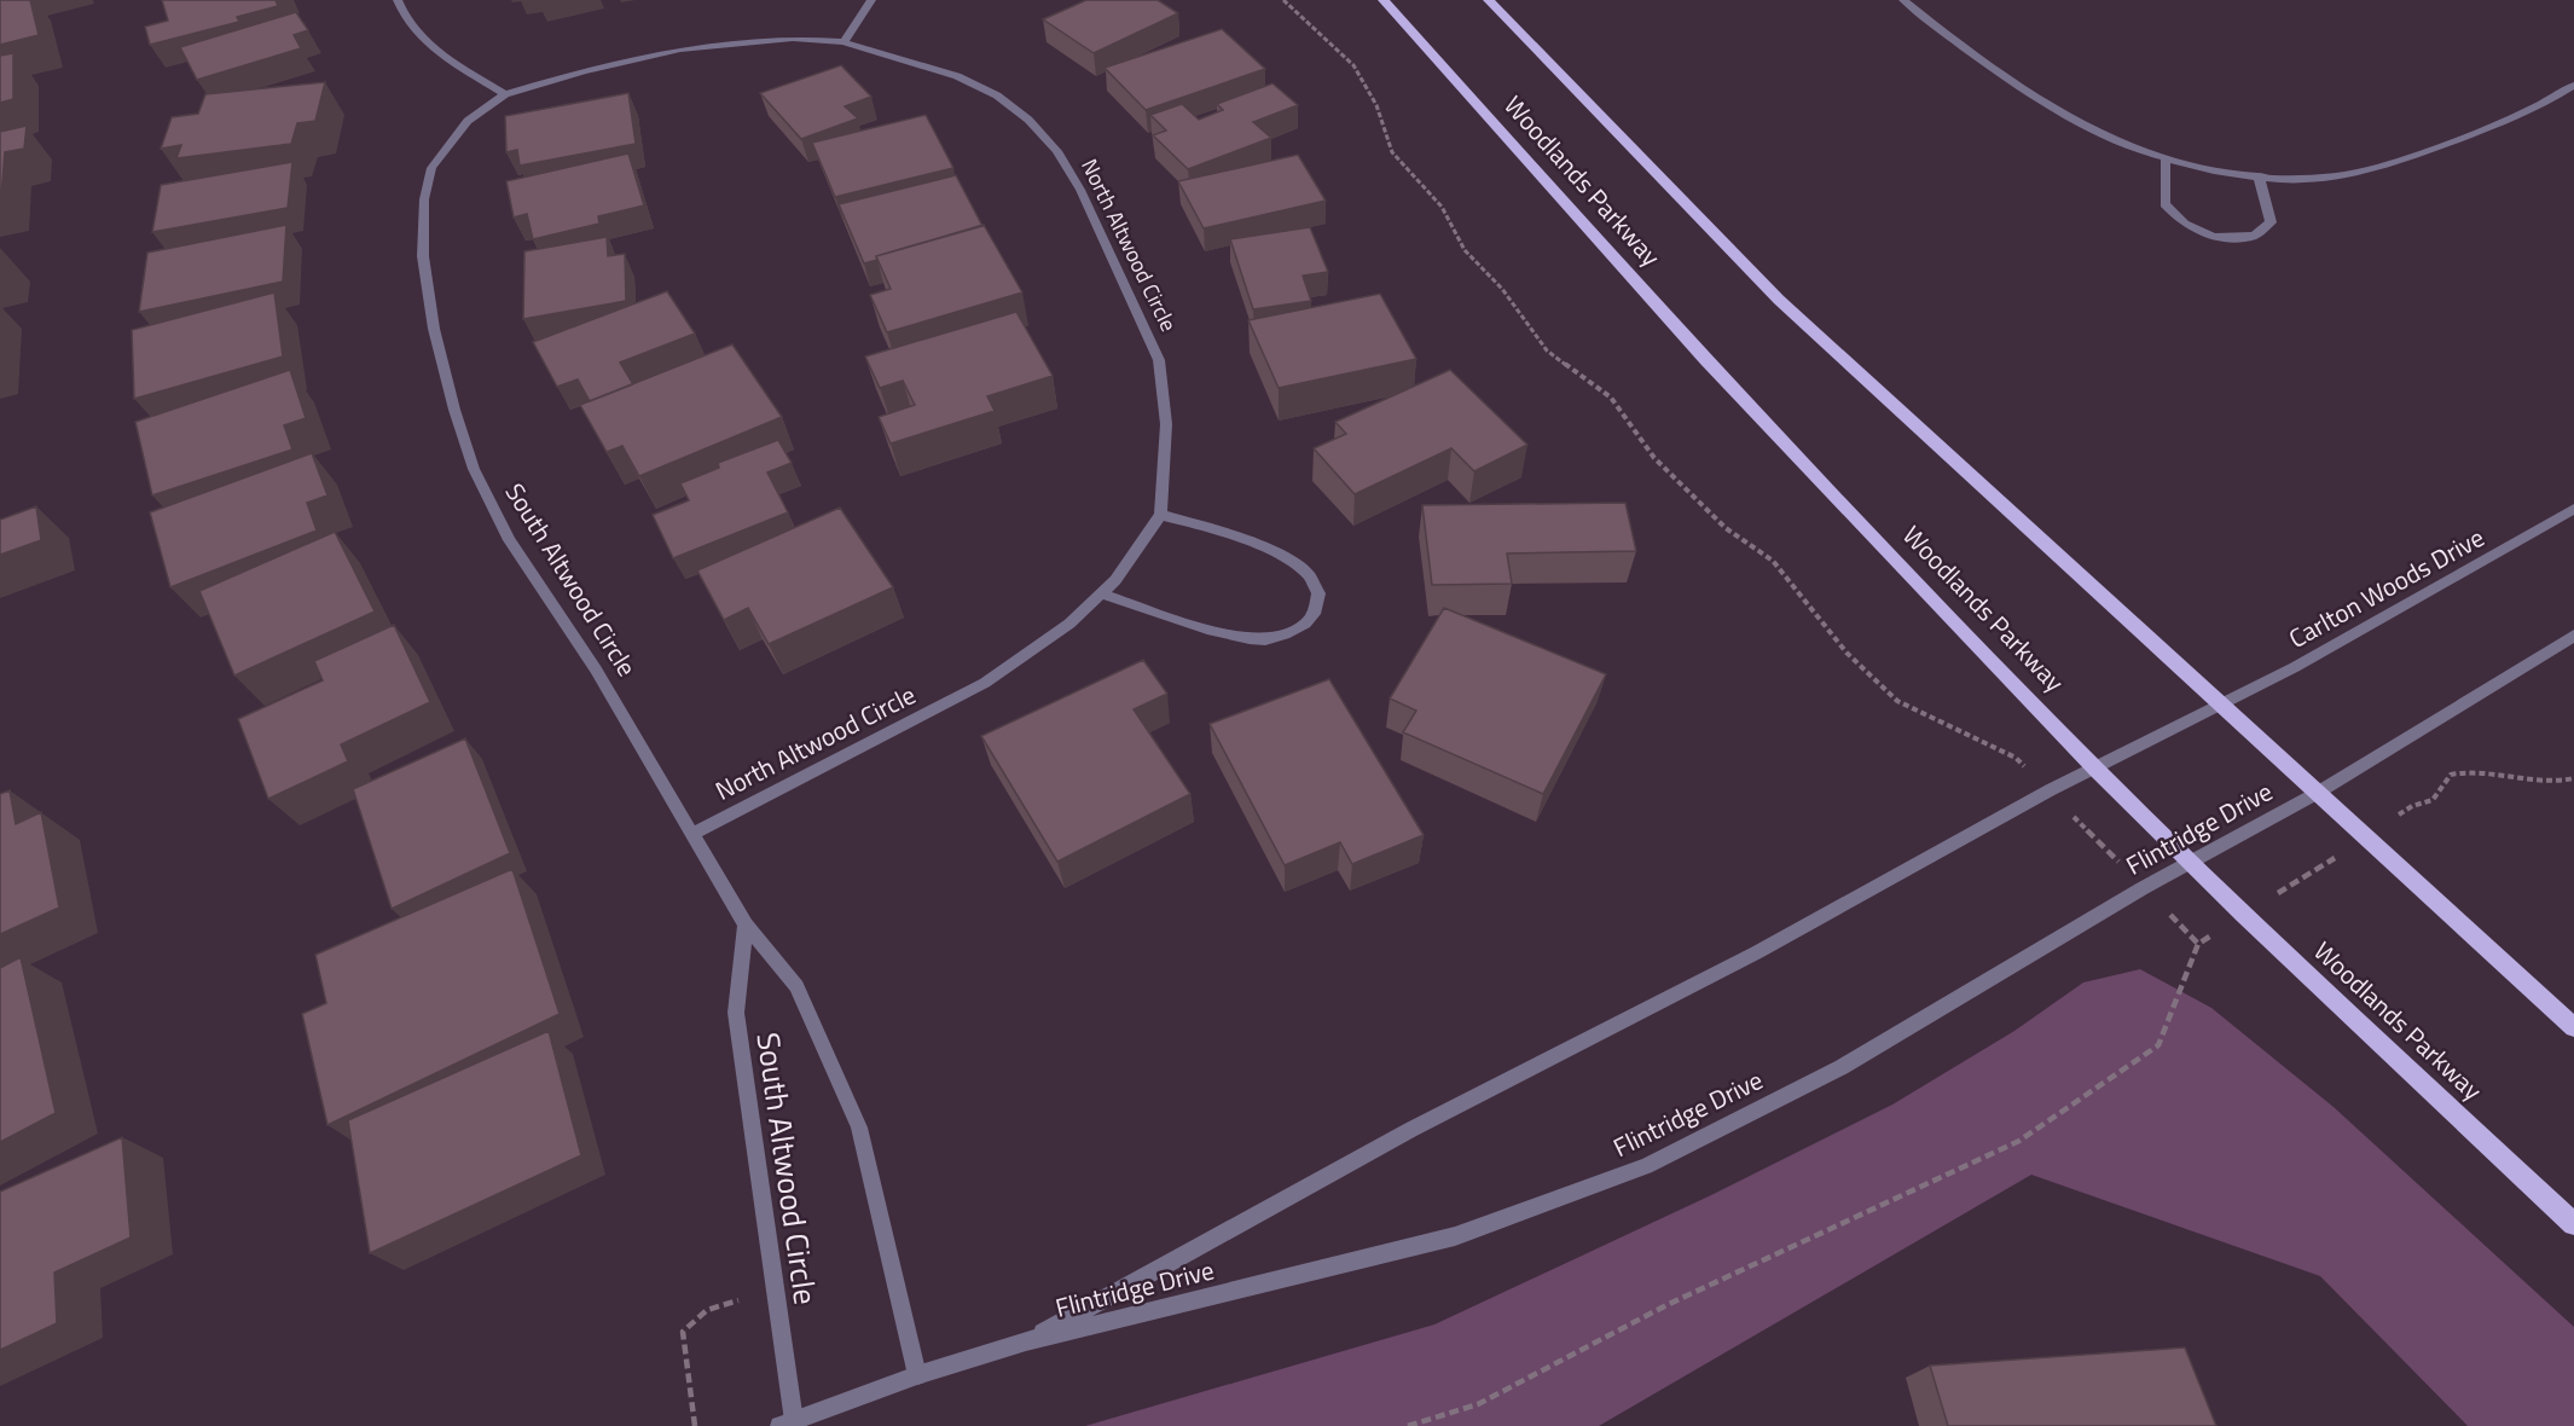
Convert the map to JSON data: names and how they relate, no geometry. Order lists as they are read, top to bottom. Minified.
{"streets":{"main road":["Woodlands Parkway"],"street":["North Altwood Circle","South Altwood Circle","Carlton Woods Drive","Flintridge Drive"]},"crossings":[["Woodlands Parkway","Flintridge Drive"],["North Altwood Circle","South Altwood Circle"],["South Altwood Circle","Flintridge Drive"],["Carlton Woods Drive","Flintridge Drive"]]}
